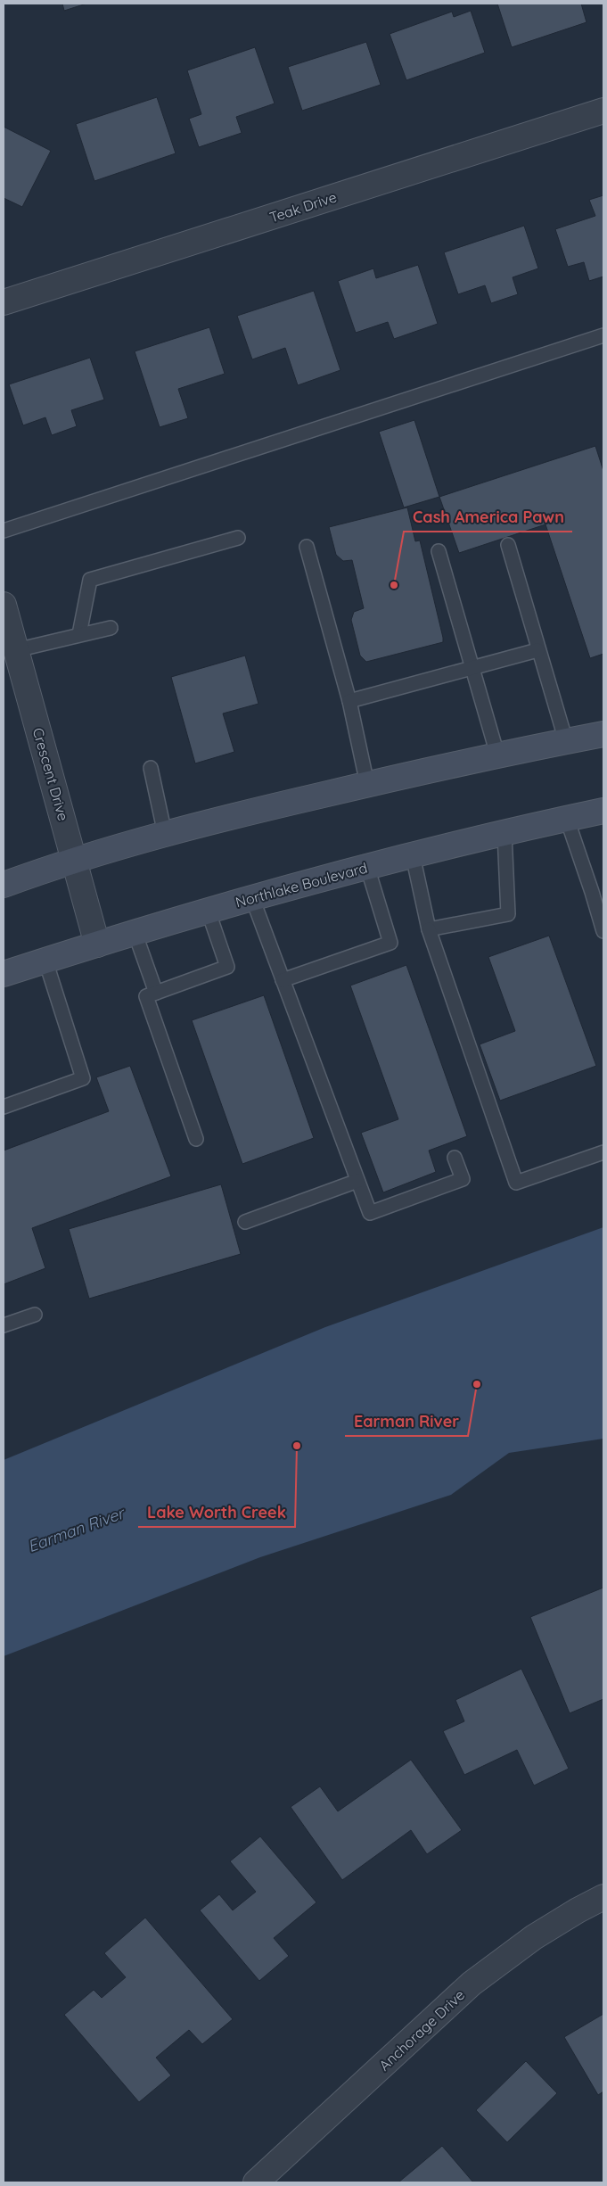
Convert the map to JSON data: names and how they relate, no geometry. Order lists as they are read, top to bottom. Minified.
{"streets":{"main road":["Northlake Boulevard"],"street":["Teak Drive","Crescent Drive","Anchorage Drive"]},"crossings":[["Crescent Drive","Northlake Boulevard"]],"water":["Earman River"],"places":["Cash America Pawn","Earman River","Lake Worth Creek"]}
